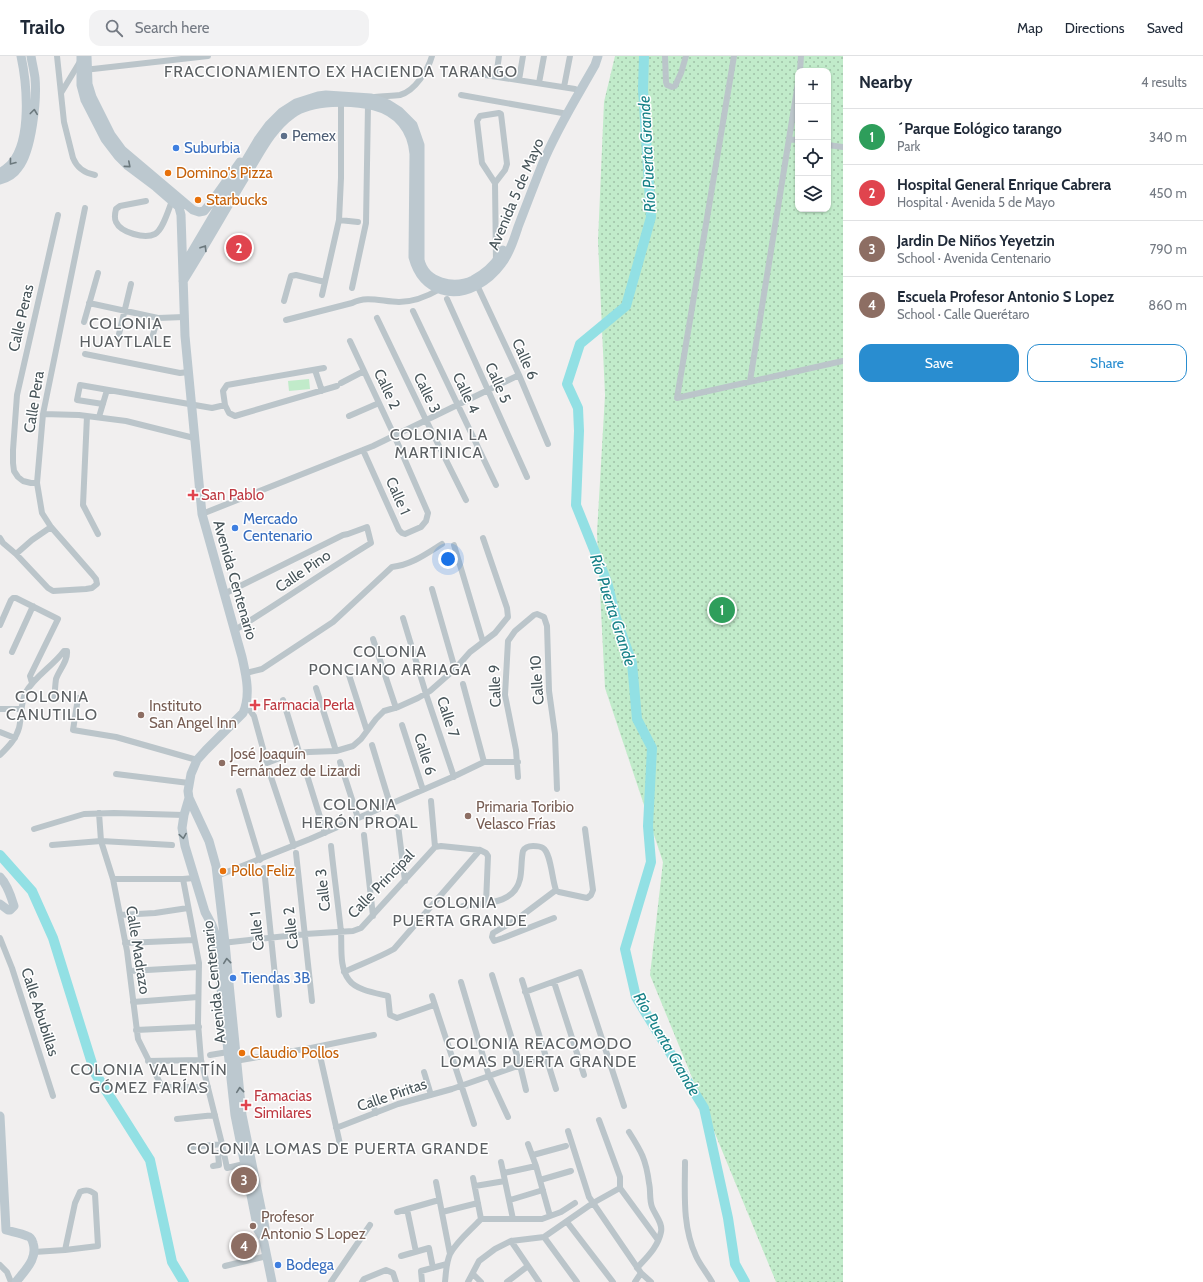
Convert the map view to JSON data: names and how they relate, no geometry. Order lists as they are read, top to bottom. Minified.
{"streets":{"main road":["Avenida 5 de Mayo","Avenida Centenario"],"street":["Calle Peras","Calle 6","Calle 5","Calle 2","Calle 3","Calle 4","Calle Pera","Calle 1","Calle Pino","Calle 10","Calle 9","Calle 7","Calle Principal","Calle Madrazo","Calle Abubillas","Calle Piritas"]},"crossings":[["Avenida 5 de Mayo","Calle 6"],["Avenida 5 de Mayo","Avenida Centenario"],["Calle Peras","Calle Pera"],["Calle 2","Calle 1"],["Calle 2","Calle Principal"],["Calle 3","Calle Principal"],["Calle 1","Calle Principal"],["Calle Pino","Avenida Centenario"],["Avenida Centenario","Calle Principal"],["Calle 10","Calle 9"]],"districts":["FRACCIONAMIENTO EX HACIENDA TARANGO","COLONIA HUAYTLALE","COLONIA LA MARTINICA","COLONIA PONCIANO ARRIAGA","COLONIA CANUTILLO","COLONIA HERÓN PROAL","COLONIA PUERTA GRANDE","COLONIA REACOMODO LOMAS PUERTA GRANDE","COLONIA VALENTÍN GÓMEZ FARÍAS","COLONIA LOMAS DE PUERTA GRANDE"],"water":["Río Puerta Grande"],"places":{"other":["Pemex","Suburbia","Domino's Pizza","Starbucks","Mercado Centenario","Instituto San Angel Inn","José Joaquín Fernández de Lizardi","Primaria Toribio Velasco Frías","Pollo Feliz","Tiendas 3B","Claudio Pollos","Profesor Antonio S Lopez","Bodega"],"health":["San Pablo","Farmacia Perla","Famacias Similares"]},"page":{"header":"Trailo","search":"Search here","nav":["Map","Directions","Saved"],"heading":["Nearby","4 results"],"map_buttons":["+","−"],"list":[{"mark":"1","name":"´Parque Eológico tarango","note":"Park","value":"340 m"},{"mark":"2","name":"Hospital General Enrique Cabrera","note":"Hospital · Avenida 5 de Mayo","value":"450 m"},{"mark":"3","name":"Jardin De Niños Yeyetzin","note":"School · Avenida Centenario","value":"790 m"},{"mark":"4","name":"Escuela Profesor Antonio S Lopez","note":"School · Calle Querétaro","value":"860 m"}],"pins":["2","1","3","4"],"buttons":["Save","Share"]}}
